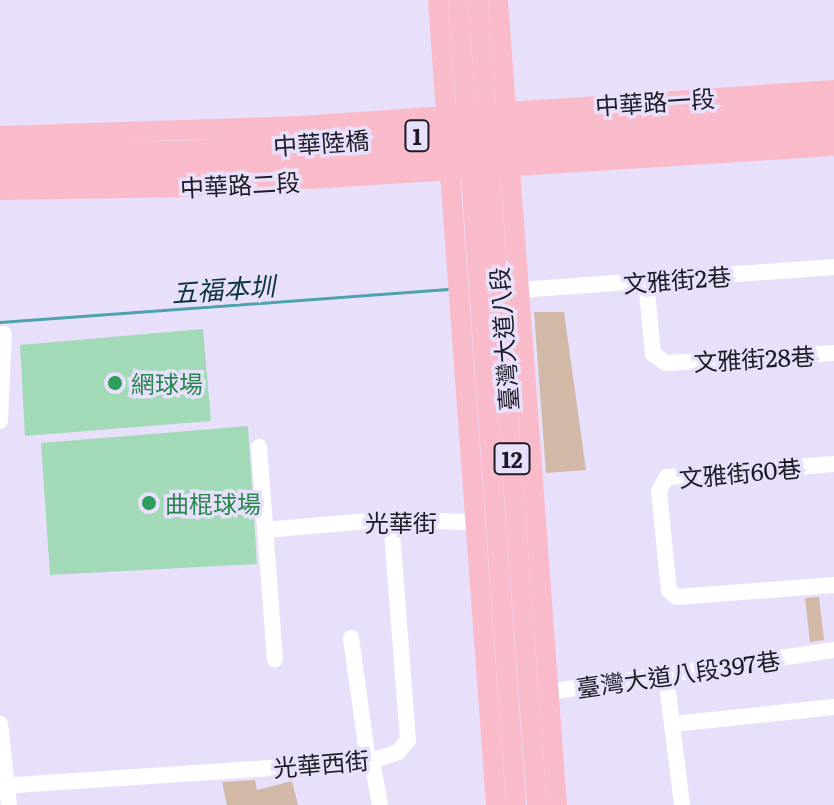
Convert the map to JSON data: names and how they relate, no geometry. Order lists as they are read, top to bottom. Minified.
{"streets":{"main road":["中華路一段","1","中華陸橋","中華路二段","臺灣大道八段","12"],"street":["文雅街2巷","文雅街28巷","文雅街60巷","光華街","臺灣大道八段397巷","光華西街"]},"crossings":[["中華路一段","1"],["中華路一段","臺灣大道八段"],["1","中華路二段"],["1","臺灣大道八段"],["中華路二段","臺灣大道八段"],["文雅街2巷","臺灣大道八段"],["文雅街2巷","文雅街28巷"],["臺灣大道八段","光華街"],["臺灣大道八段","臺灣大道八段397巷"],["光華街","光華西街"]],"water":["五福本圳"],"places":["網球場","曲棍球場"]}
